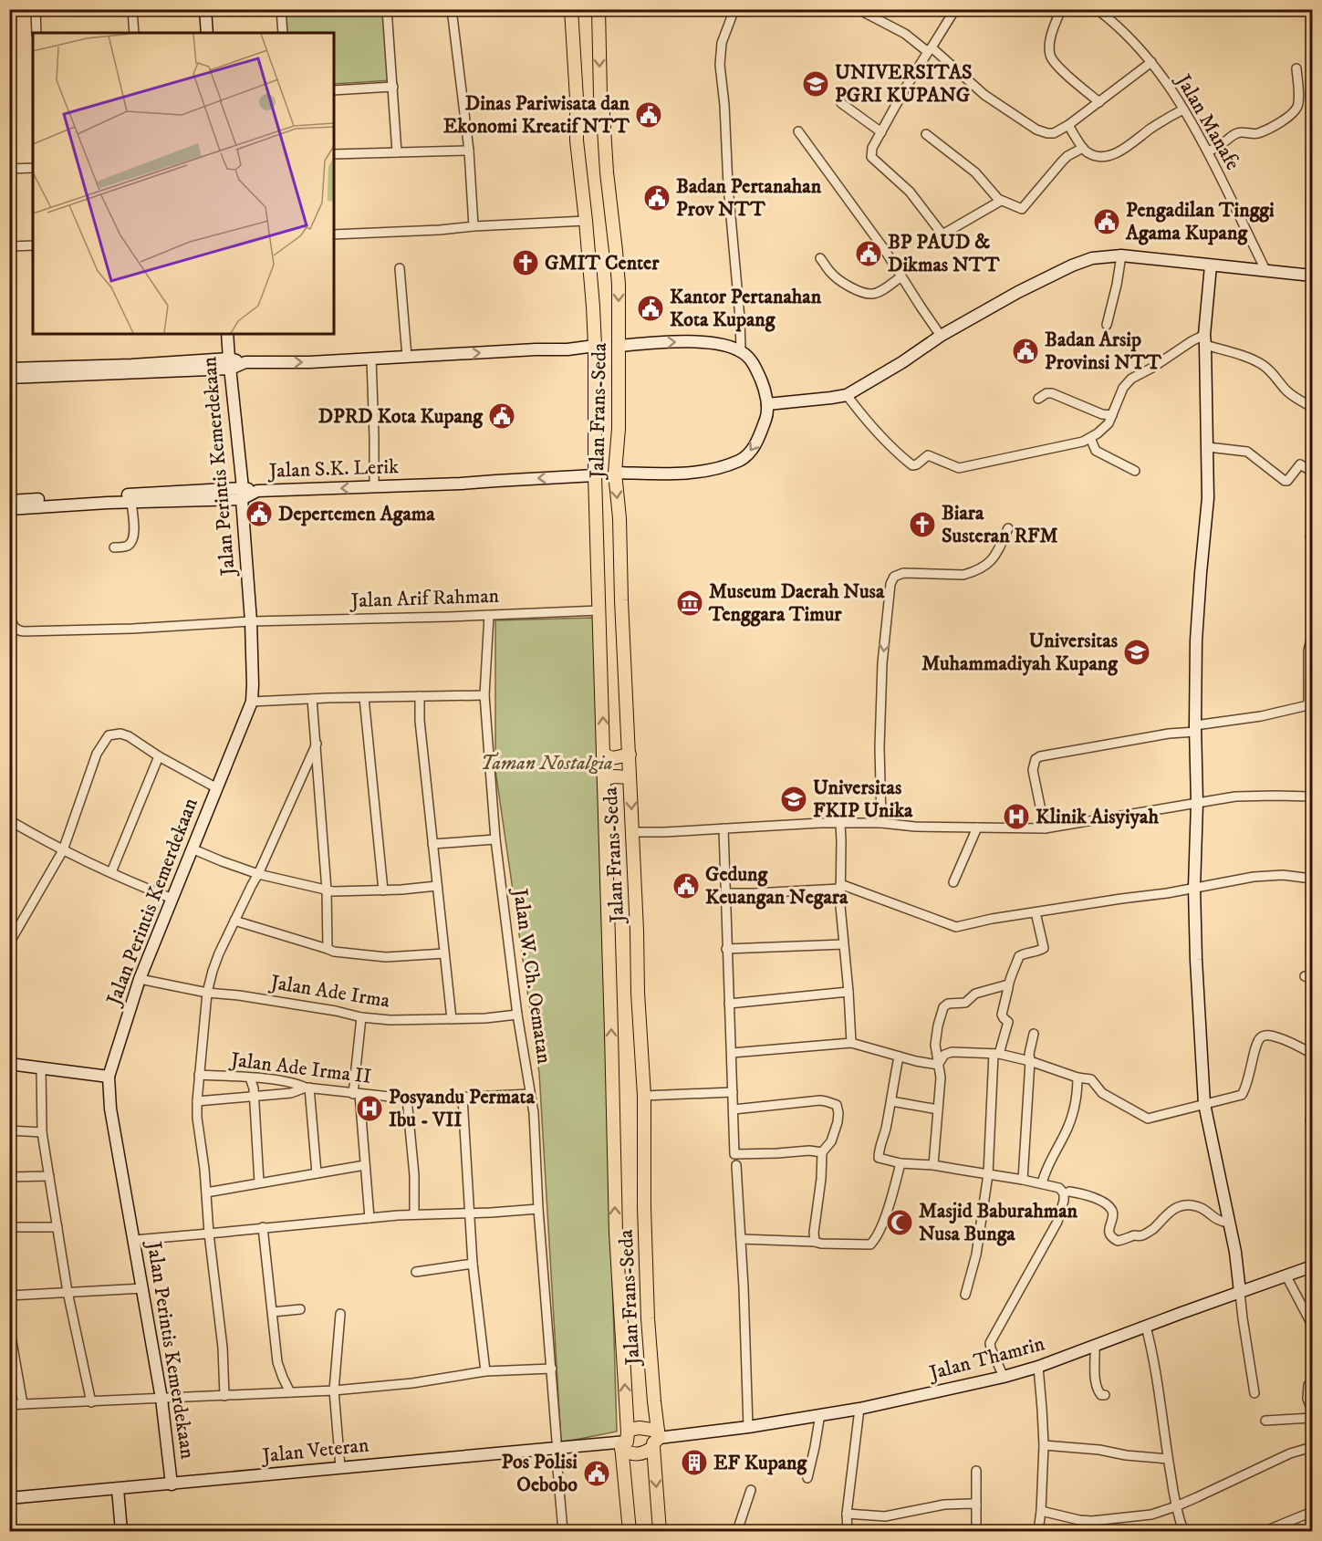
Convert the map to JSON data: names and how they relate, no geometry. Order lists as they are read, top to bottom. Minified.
{"streets":{"main road":["Jalan Frans-Seda","Jalan Perintis Kemerdekaan","Jalan S.K. Lerik","Jalan Thamrin","Jalan Veteran"],"street":["Jalan Manafe","Jalan Arif Rahman","Jalan W. Ch. Oematan","Jalan Ade Irma","Jalan Ade Irma II"]},"crossings":[["Jalan Frans-Seda","Jalan S.K. Lerik"],["Jalan Frans-Seda","Jalan Arif Rahman"],["Jalan Frans-Seda","Jalan Thamrin"],["Jalan Frans-Seda","Jalan Veteran"],["Jalan Perintis Kemerdekaan","Jalan S.K. Lerik"],["Jalan Perintis Kemerdekaan","Jalan Arif Rahman"],["Jalan Perintis Kemerdekaan","Jalan Ade Irma"],["Jalan Perintis Kemerdekaan","Jalan Veteran"],["Jalan Arif Rahman","Jalan W. Ch. Oematan"],["Jalan W. Ch. Oematan","Jalan Ade Irma"],["Jalan W. Ch. Oematan","Jalan Ade Irma II"],["Jalan W. Ch. Oematan","Jalan Veteran"]],"one_way":["Jalan S.K. Lerik"],"parks":["Taman Nostalgia"],"places":{"school or university":["UNIVERSITAS PGRI KUPANG","Universitas Muhammadiyah Kupang","Universitas FKIP Unika"],"public building":["Dinas Pariwisata dan Ekonomi Kreatif NTT","Badan Pertanahan Prov NTT","Pengadilan Tinggi Agama Kupang","BP PAUD & Dikmas NTT","Kantor Pertanahan Kota Kupang","Badan Arsip Provinsi NTT","DPRD Kota Kupang","Depertemen Agama","Gedung Keuangan Negara","Pos Polisi Oebobo"],"church":["GMIT Center","Biara Susteran RFM"],"museum":["Museum Daerah Nusa Tenggara Timur"],"hospital":["Klinik Aisyiyah","Posyandu Permata Ibu - VII"],"mosque":["Masjid Baburahman Nusa Bunga"],"building":["EF Kupang"]}}
